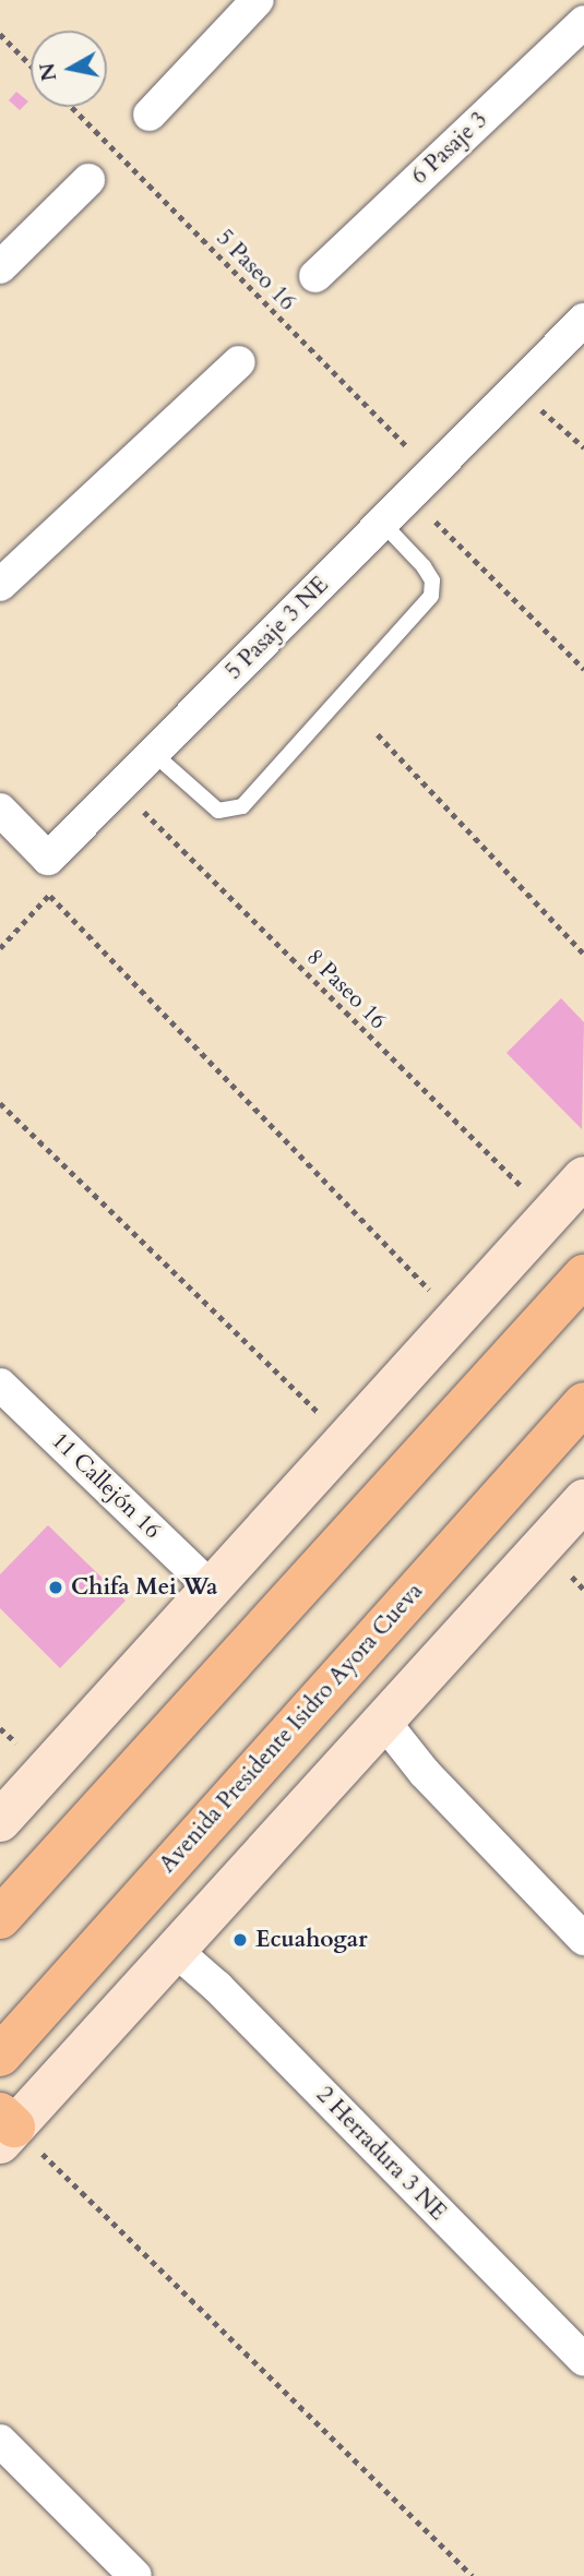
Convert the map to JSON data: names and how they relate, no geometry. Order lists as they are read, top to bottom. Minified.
{"streets":{"main road":["Avenida Presidente Isidro Ayora Cueva"],"street":["6 Pasaje 3","5 Pasaje 3 NE","11 Callejón 16","2 Herradura 3 NE"],"path":["5 Paseo 16","8 Paseo 16"]},"crossings":[["5 Paseo 16","5 Pasaje 3 NE"],["5 Pasaje 3 NE","8 Paseo 16"]],"places":["Chifa Mei Wa","Ecuahogar"],"north":"left"}
